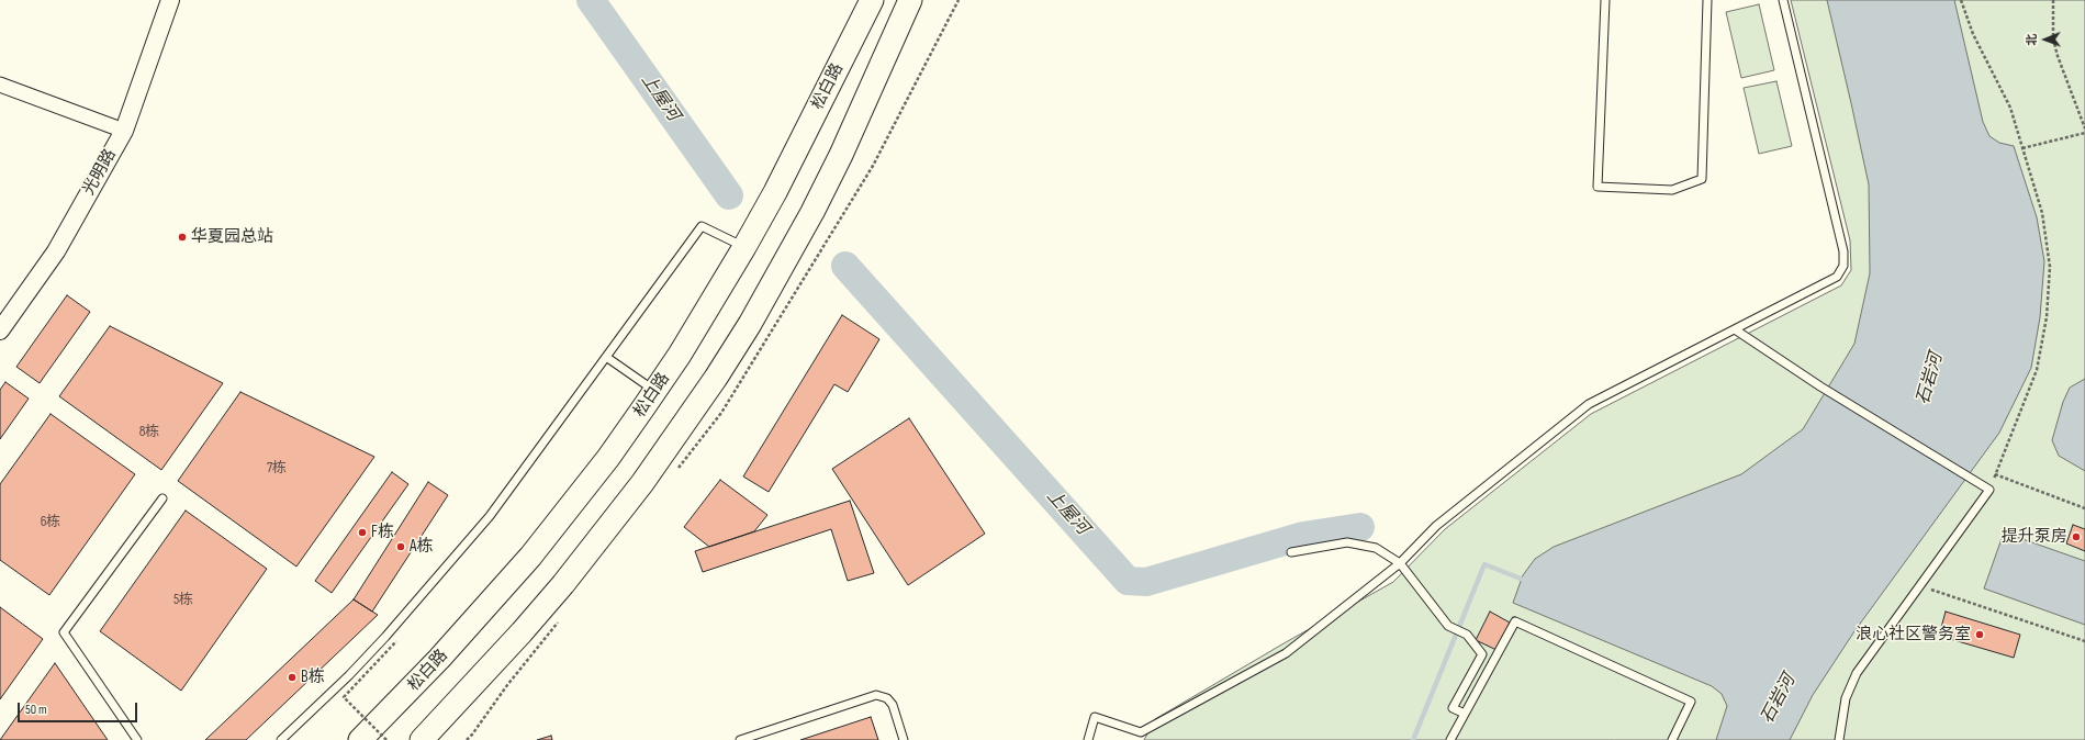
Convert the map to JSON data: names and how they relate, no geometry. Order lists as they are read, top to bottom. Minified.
{"streets":{"main road":["松白路"],"street":["光明路"]},"water":["上屋河","石岩河"],"places":["华夏园总站","F栋","提升泵房","A栋","浪心社区警务室","B栋"],"house_numbers":["8栋","7栋","6栋","5栋"],"scale_bar":"50 m","north":"left"}
